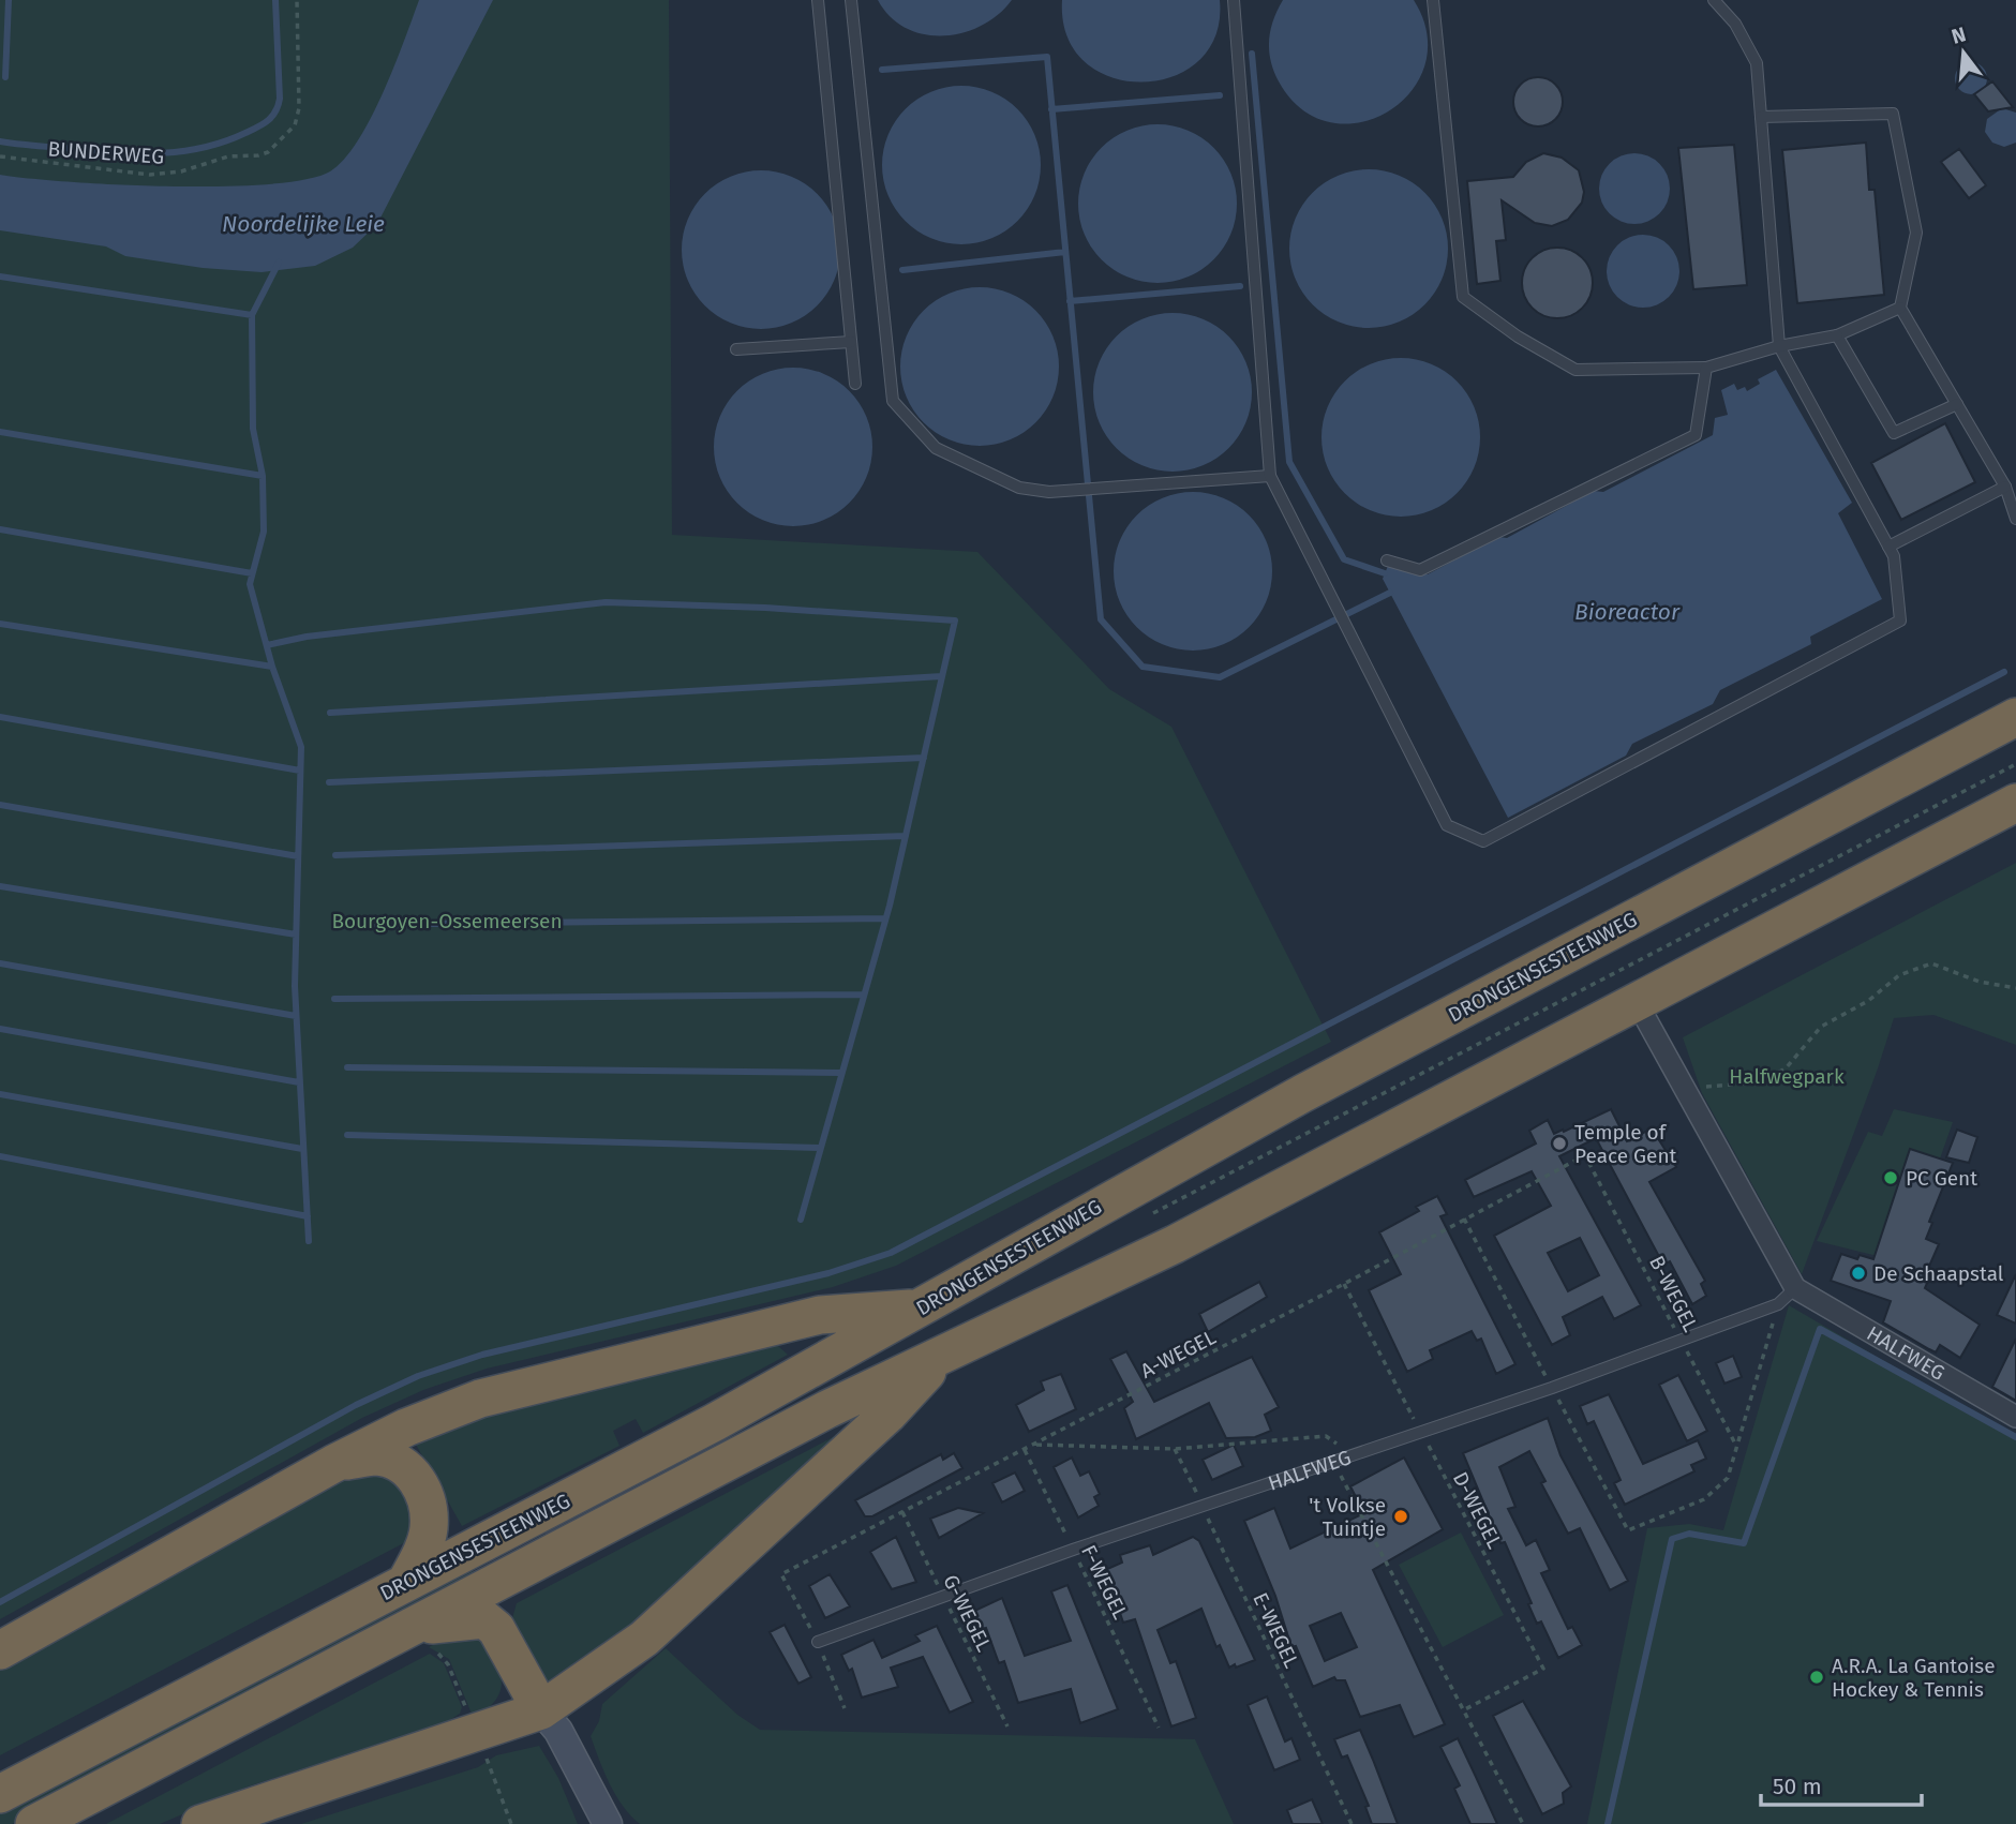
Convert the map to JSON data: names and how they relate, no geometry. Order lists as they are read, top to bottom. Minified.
{"streets":{"highway":["DRONGENSESTEENWEG"],"street":["HALFWEG"],"path":["BUNDERWEG","B-WEGEL","A-WEGEL","D-WEGEL","F-WEGEL","G-WEGEL","E-WEGEL"]},"crossings":[["B-WEGEL","HALFWEG"],["B-WEGEL","A-WEGEL"],["HALFWEG","D-WEGEL"],["HALFWEG","F-WEGEL"],["HALFWEG","G-WEGEL"],["HALFWEG","E-WEGEL"],["A-WEGEL","D-WEGEL"],["A-WEGEL","F-WEGEL"],["A-WEGEL","G-WEGEL"]],"water":["Noordelijke Leie","Bioreactor"],"parks":["Bourgoyen-Ossemeersen","Halfwegpark"],"places":["Temple of Peace Gent","PC Gent","De Schaapstal","'t Volkse Tuintje","A.R.A. La Gantoise Hockey & Tennis"],"scale_bar":"50 m","north":"top"}
